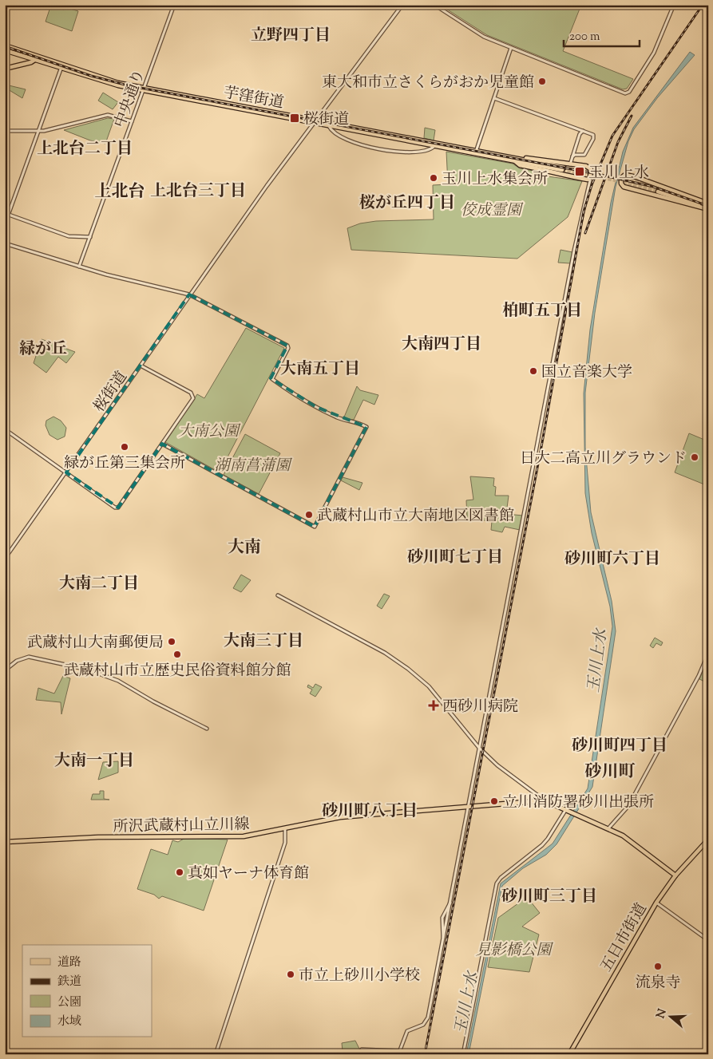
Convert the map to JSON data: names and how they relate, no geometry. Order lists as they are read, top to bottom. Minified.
{"streets":{"main road":["芋窪街道","所沢武蔵村山立川線","五日市街道"],"street":["中央通り","桜街道"]},"crossings":[["芋窪街道","中央通り"],["芋窪街道","桜街道"]],"districts":["立野四丁目","上北台二丁目","上北台三丁目","上北台","桜が丘四丁目","柏町五丁目","大南四丁目","緑が丘","大南五丁目","大南","砂川町七丁目","砂川町六丁目","大南二丁目","大南三丁目","砂川町四丁目","大南一丁目","砂川町","砂川町八丁目","砂川町三丁目"],"water":["玉川上水"],"parks":["佼成霊園","大南公園","湖南菖蒲園","見影橋公園"],"places":{"other":["東大和市立さくらがおか児童館","玉川上水集会所","国立音楽大学","緑が丘第三集会所","日大二高立川グラウンド","武蔵村山市立大南地区図書館","武蔵村山大南郵便局","武蔵村山市立歴史民俗資料館分館","立川消防署砂川出張所","真如ヤーナ体育館","流泉寺","市立上砂川小学校"],"transit":["桜街道","玉川上水"],"health":["西砂川病院"]},"legend":["道路","鉄道","公園","水域"],"scale_bar":"200 m","north":"left"}
